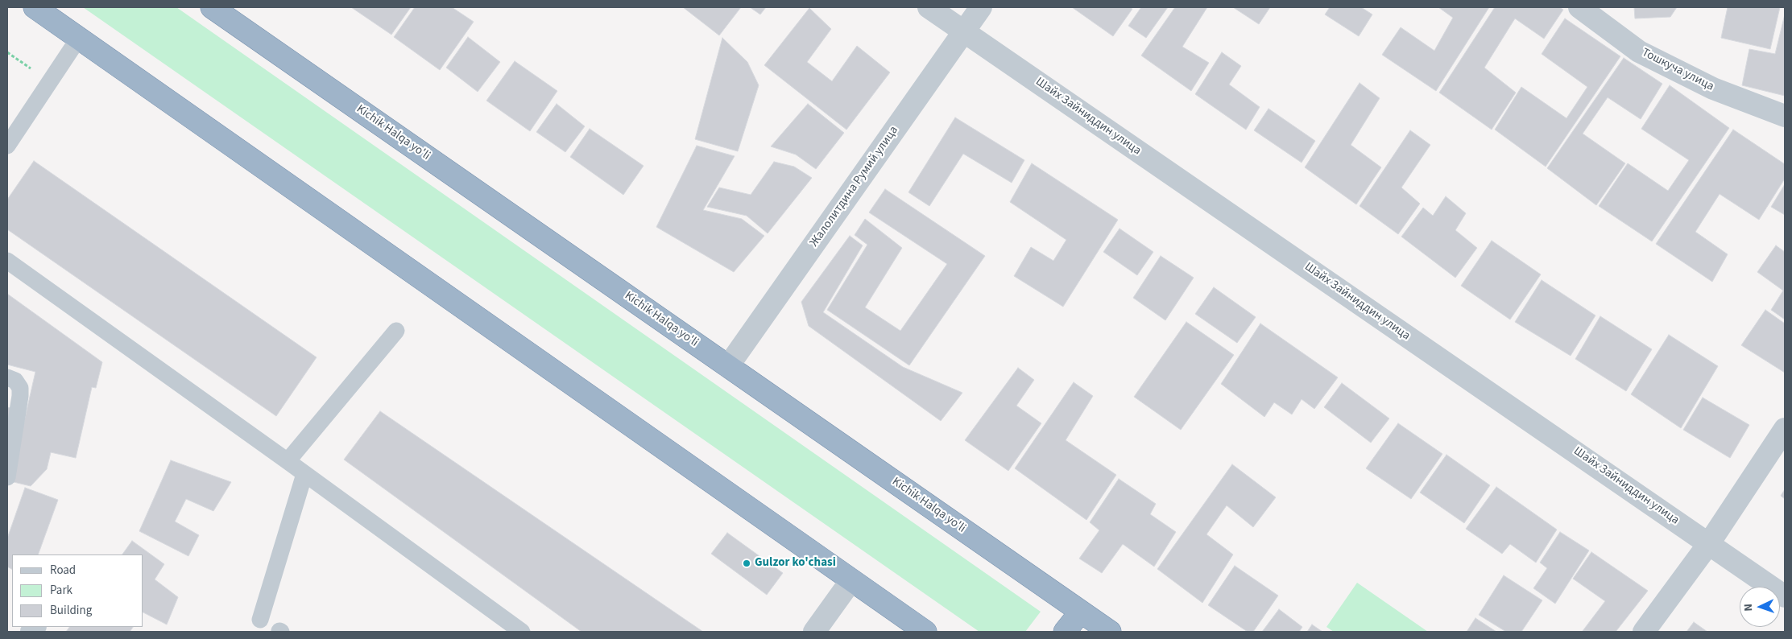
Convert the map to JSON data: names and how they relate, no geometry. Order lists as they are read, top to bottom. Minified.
{"streets":{"highway":["Kichik Halqa yo'li"],"street":["Тошкуча улица","Шайх Зайниддин улица","Жалолитдина Румий улица"]},"crossings":[["Шайх Зайниддин улица","Жалолитдина Румий улица"],["Kichik Halqa yo'li","Жалолитдина Румий улица"]],"places":["Gulzor ko'chasi"],"legend":["Road","Park","Building"],"north":"left"}
